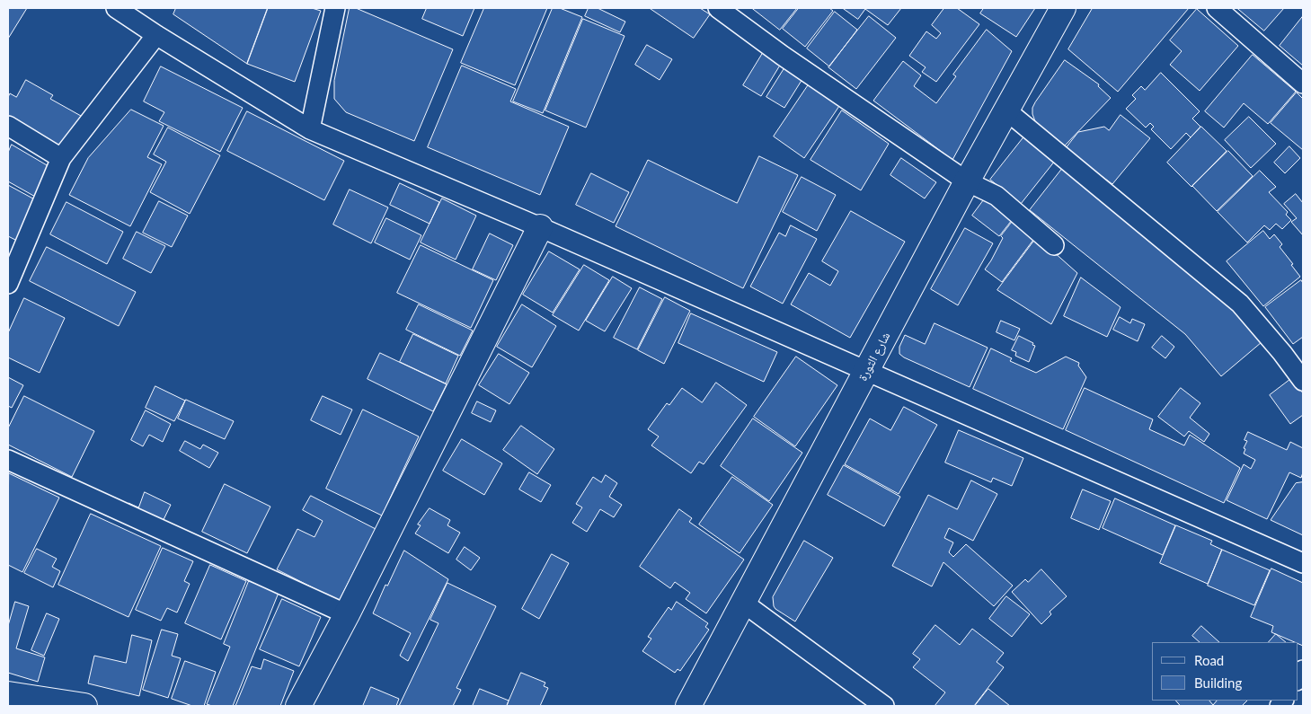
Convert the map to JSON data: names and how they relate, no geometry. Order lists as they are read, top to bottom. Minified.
{"streets":{"main road":["شارع الثورة"]},"legend":["Road","Building"]}
